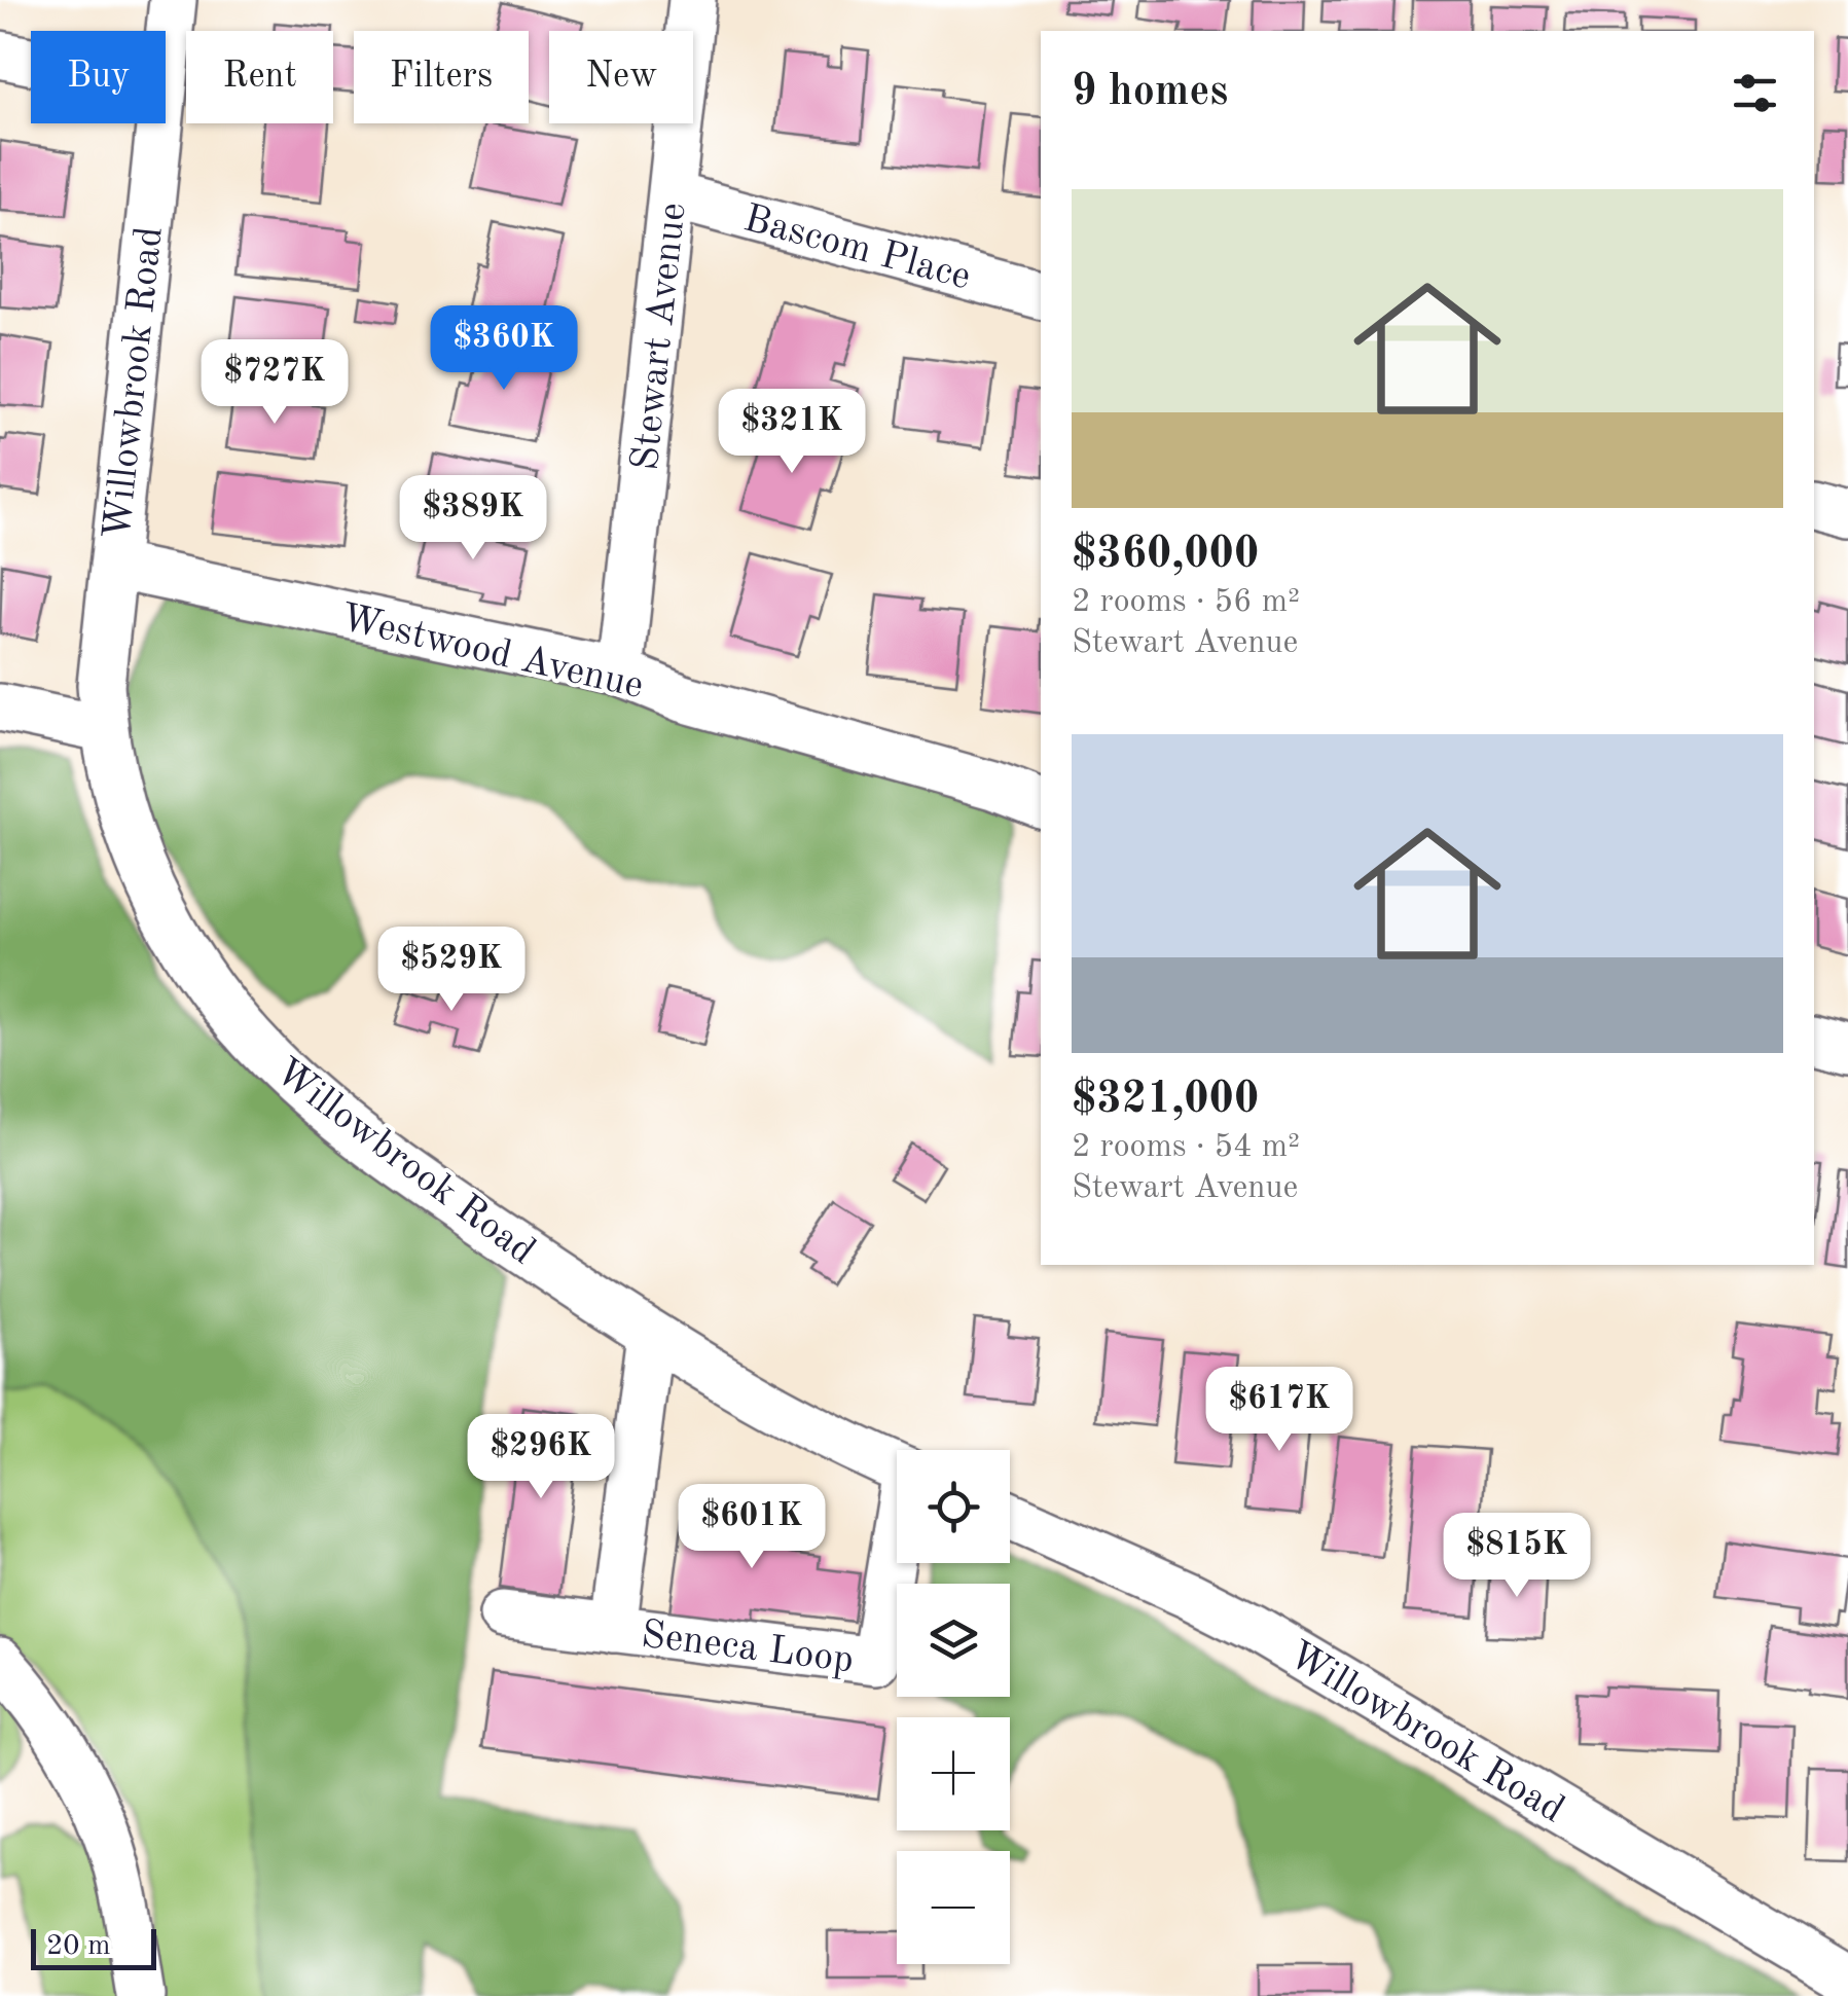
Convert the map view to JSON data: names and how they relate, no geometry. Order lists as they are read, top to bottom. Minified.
{"streets":{"street":["Bascom Place","Stewart Avenue","Willowbrook Road","Westwood Avenue","Seneca Loop"]},"crossings":[["Bascom Place","Stewart Avenue"],["Stewart Avenue","Westwood Avenue"],["Willowbrook Road","Westwood Avenue"],["Willowbrook Road","Seneca Loop"]],"scale_bar":"20 m","page":{"chip":["Buy","Rent","Filters","New"],"heading":"9 homes","list":[{"name":"$360,000","note":"2 rooms · 56 m² · Stewart Avenue"},{"name":"$321,000","note":"2 rooms · 54 m² · Stewart Avenue"}],"price":["$360K","$727K","$321K","$389K","$529K","$617K","$296K","$601K","$815K"],"map_buttons":["+","−"],"scale":"20 m"}}
